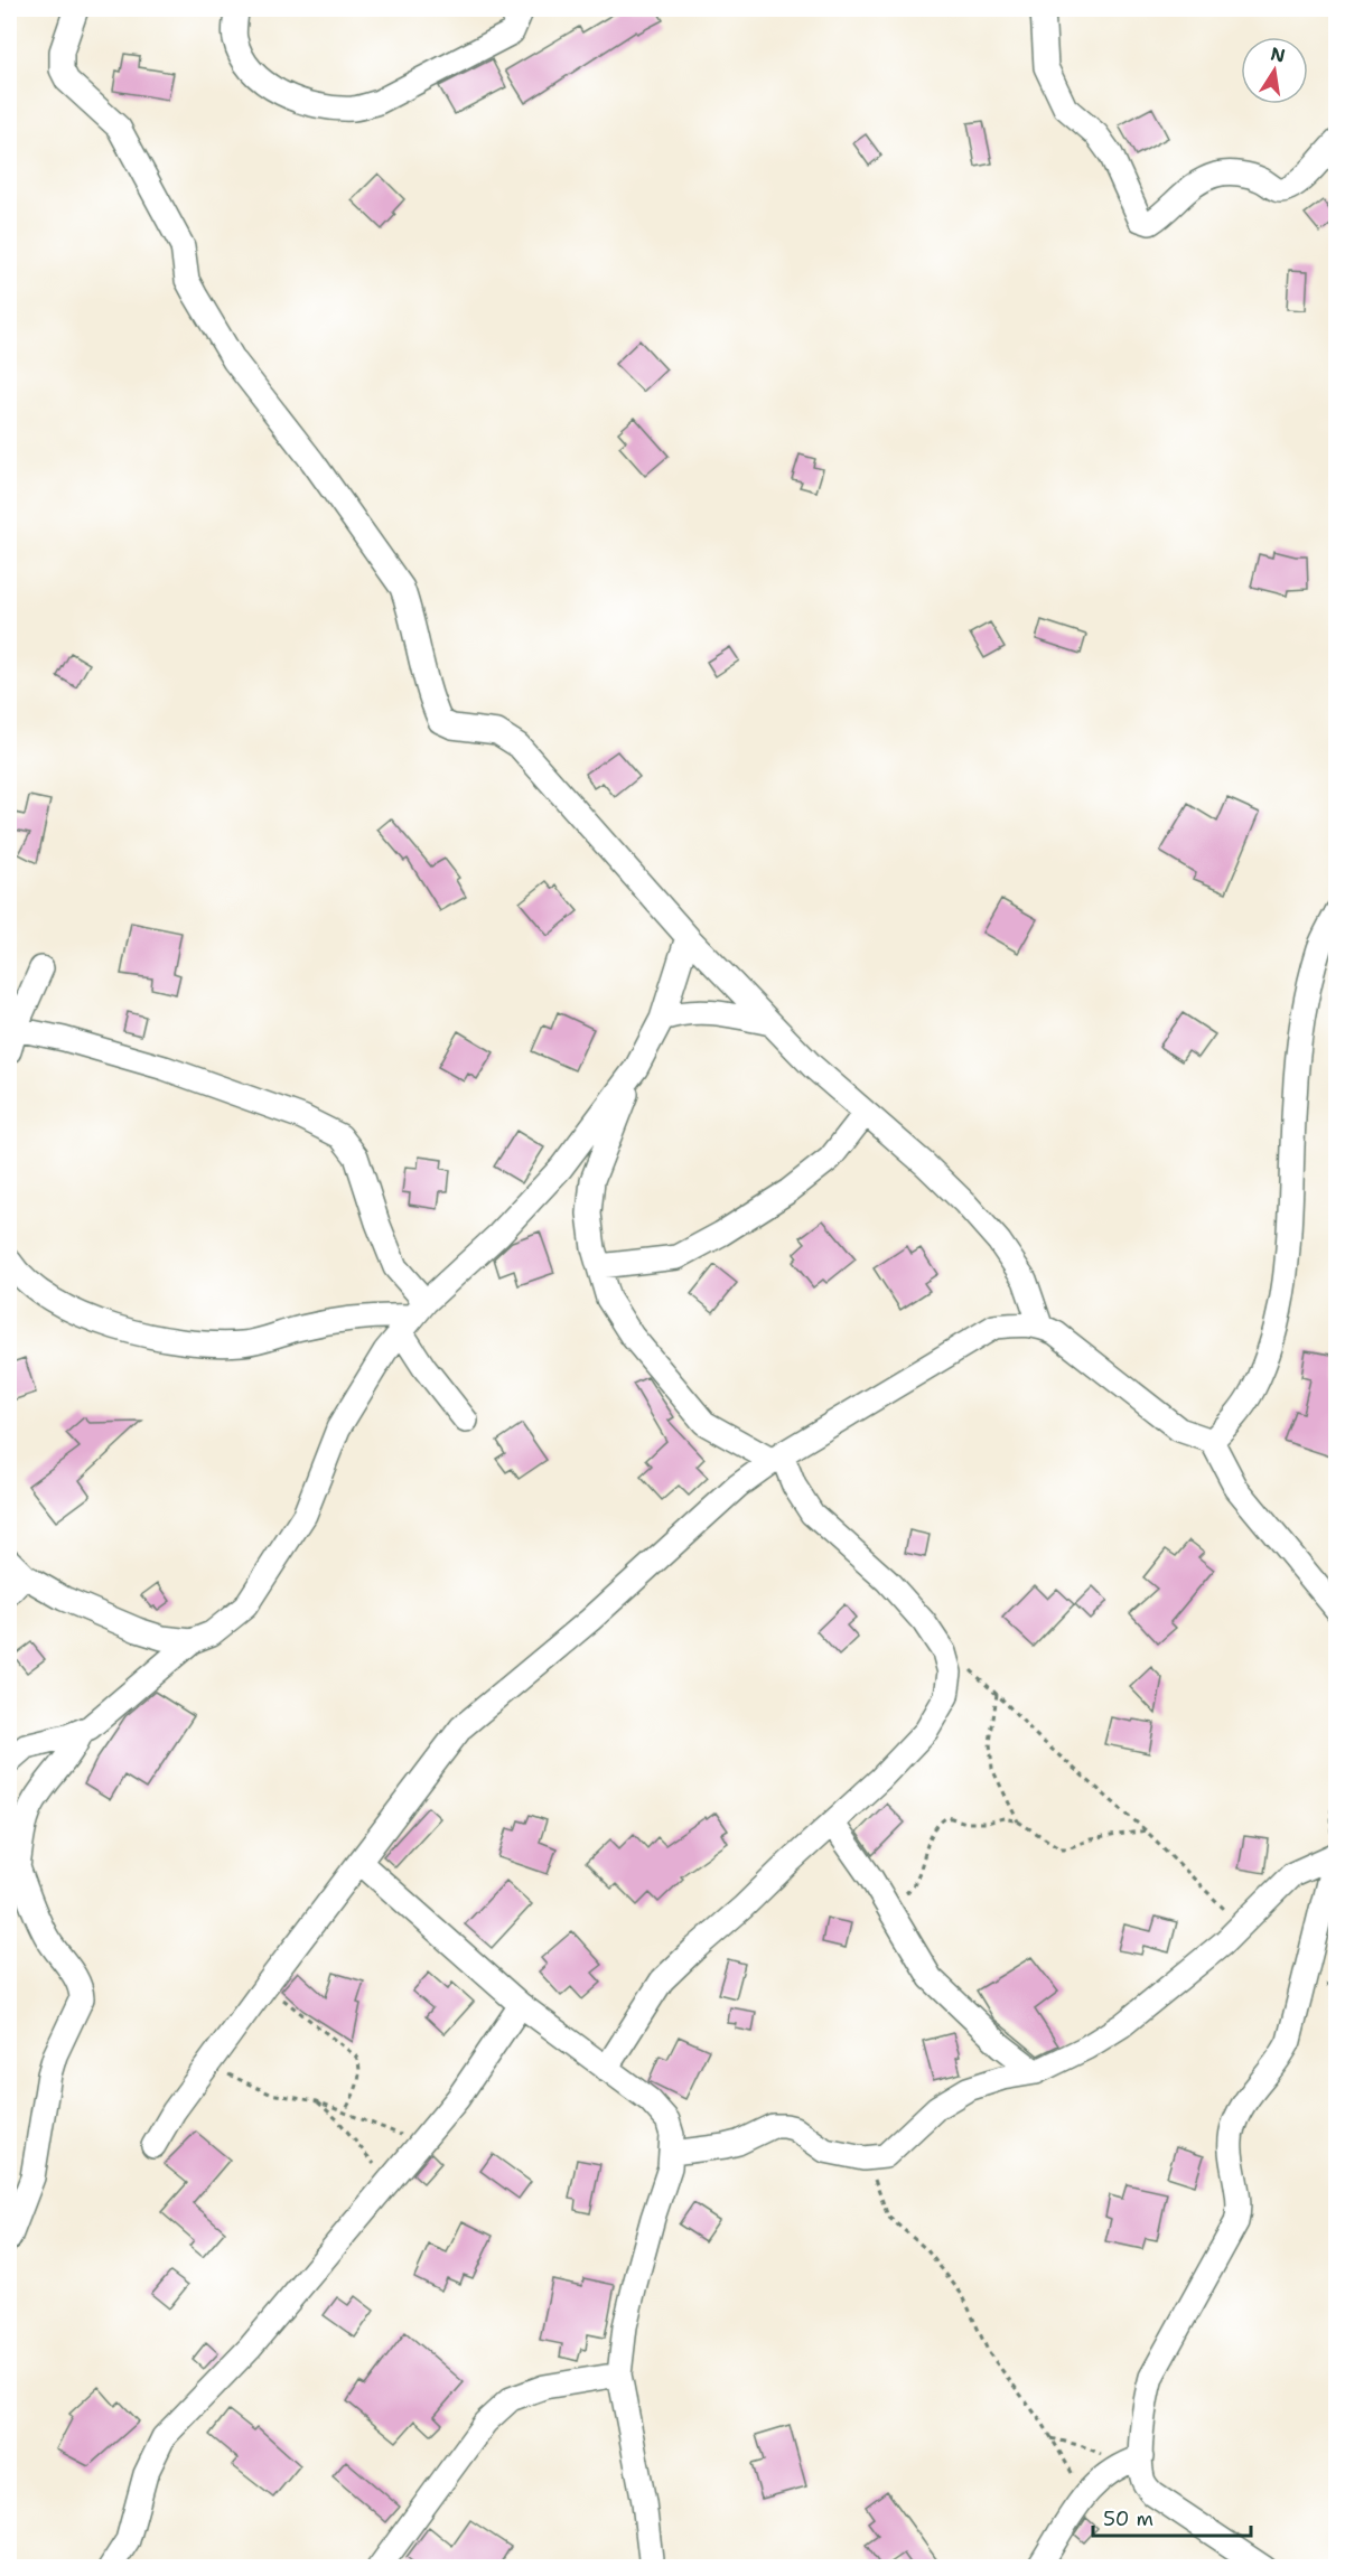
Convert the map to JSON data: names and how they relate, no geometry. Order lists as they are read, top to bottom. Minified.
{"scale_bar":"50 m","north":"top"}
